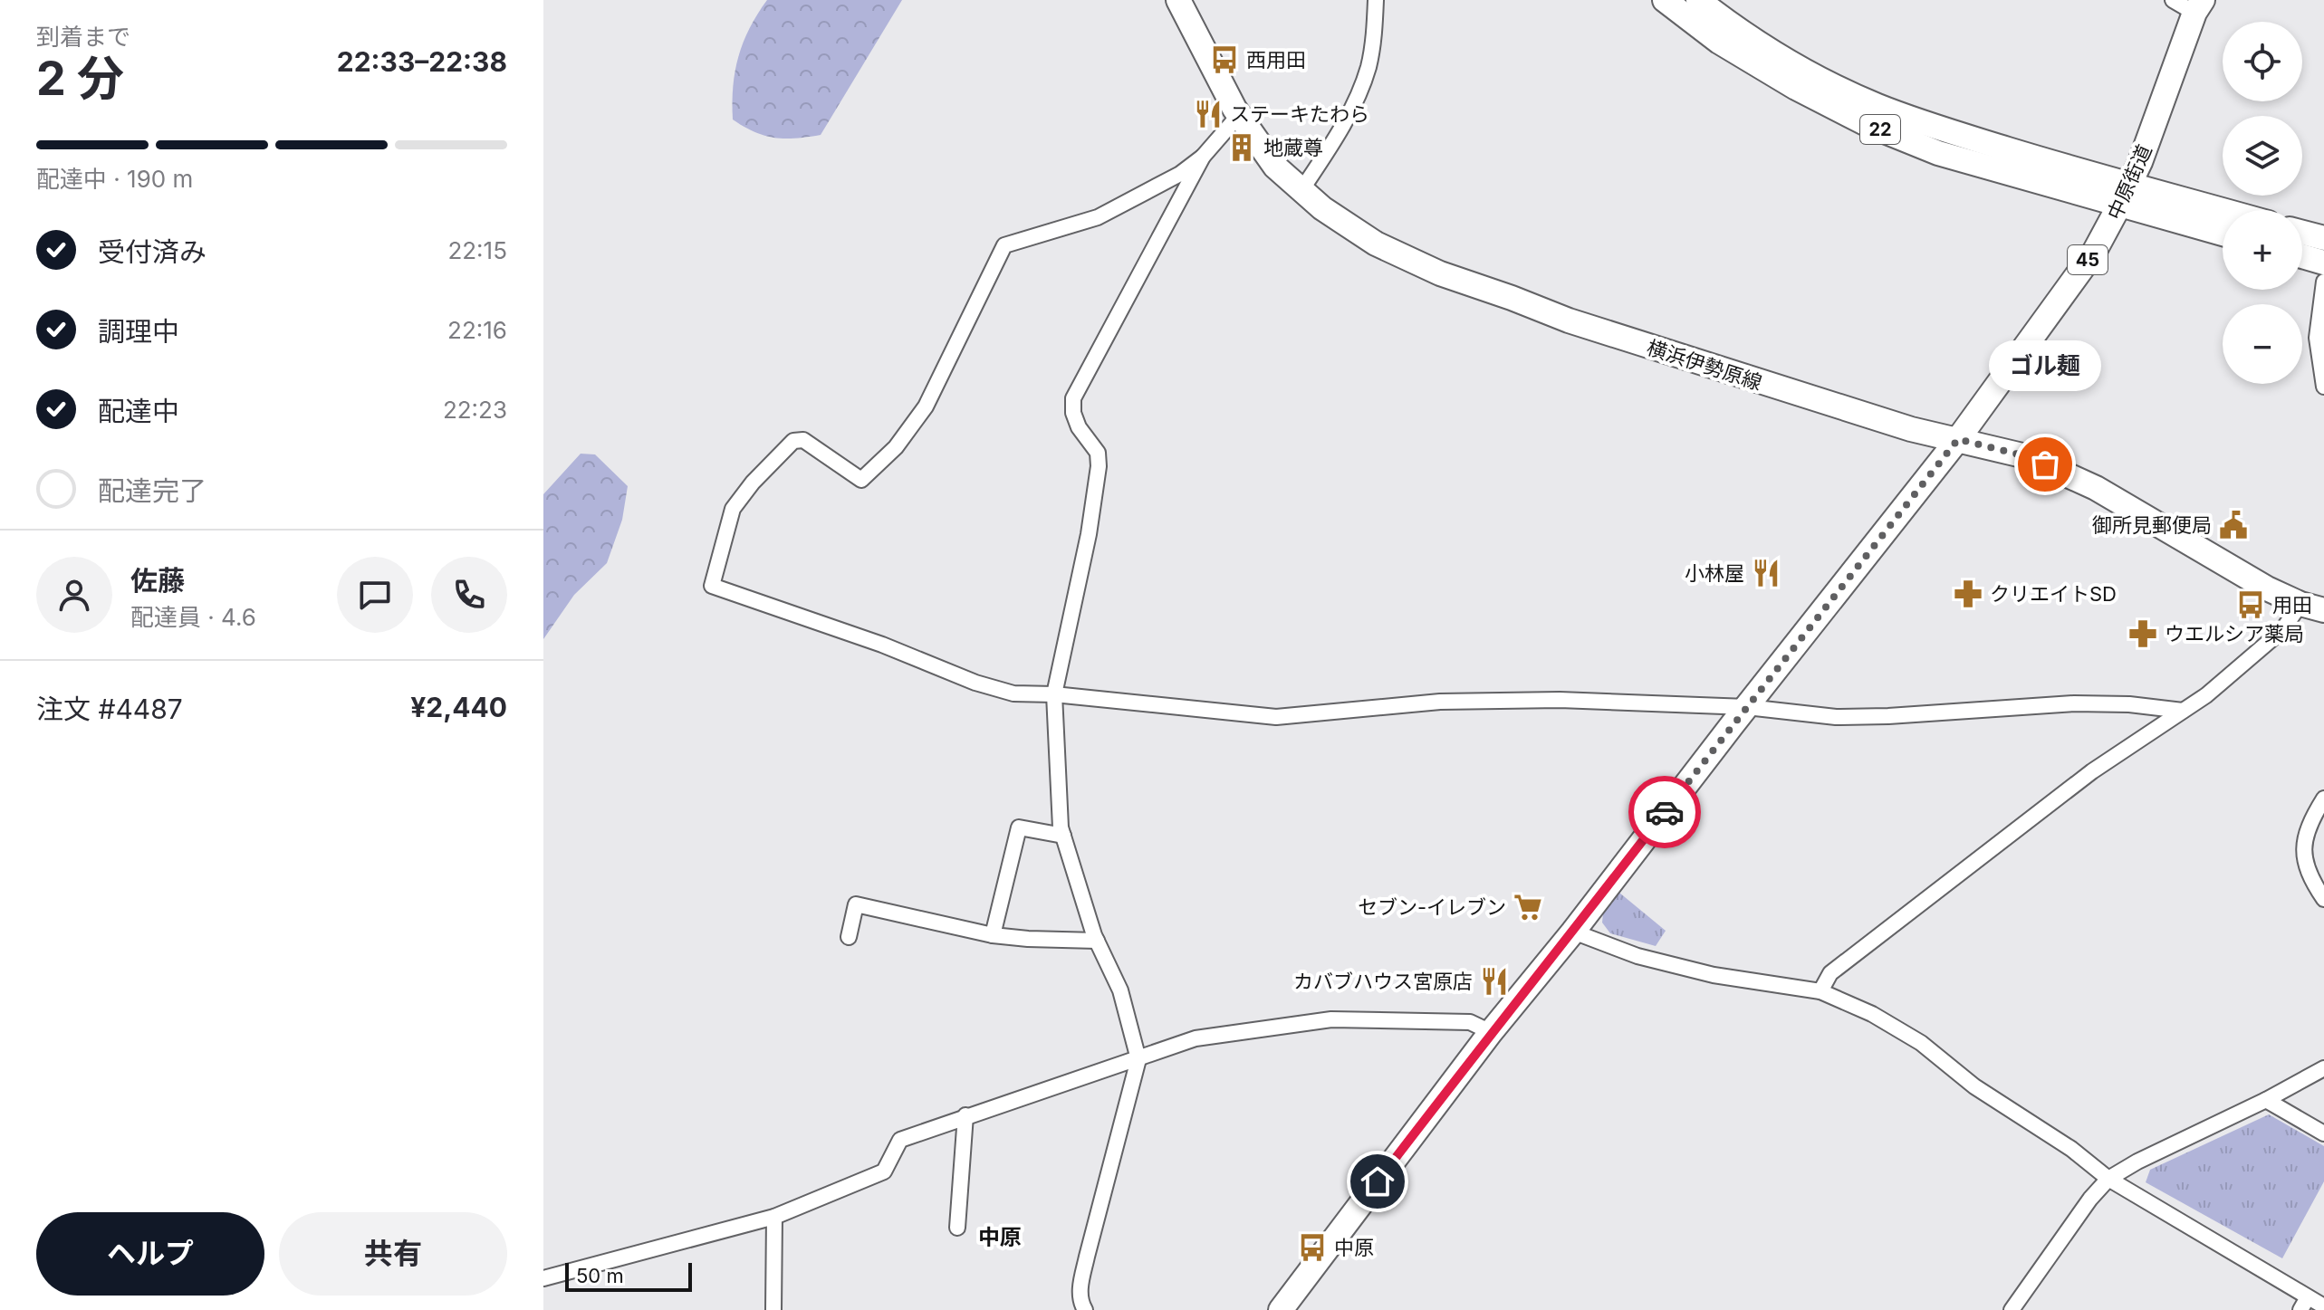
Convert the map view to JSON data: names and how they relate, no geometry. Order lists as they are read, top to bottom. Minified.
{"streets":{"main road":["22","中原街道","45","横浜伊勢原線"]},"crossings":[["22","中原街道"],["中原街道","横浜伊勢原線"]],"districts":["中原"],"places":{"bus stop":["西用田","用田","中原"],"restaurant":["ステーキたわら","小林屋","カバブハウス宮原店"],"building":["地蔵尊"],"other":["ゴル麺"],"public building":["御所見郵便局"],"pharmacy":["クリエイトSD","ウエルシア薬局"],"supermarket":["セブン-イレブン"]},"scale_bar":"50 m","page":{"heading":["2 分","到着まで","22:33–22:38"],"panel":["佐藤","配達員 · 4.6","注文 #4487","¥2,440"],"map_buttons":["+","−"],"bar":"配達中 · 190 m","list":[["受付済み","22:15"],["調理中","22:16"],["配達中","22:23"],"配達完了"],"bubble":"ゴル麺","buttons":["ヘルプ","共有"],"scale":"50 m"}}
